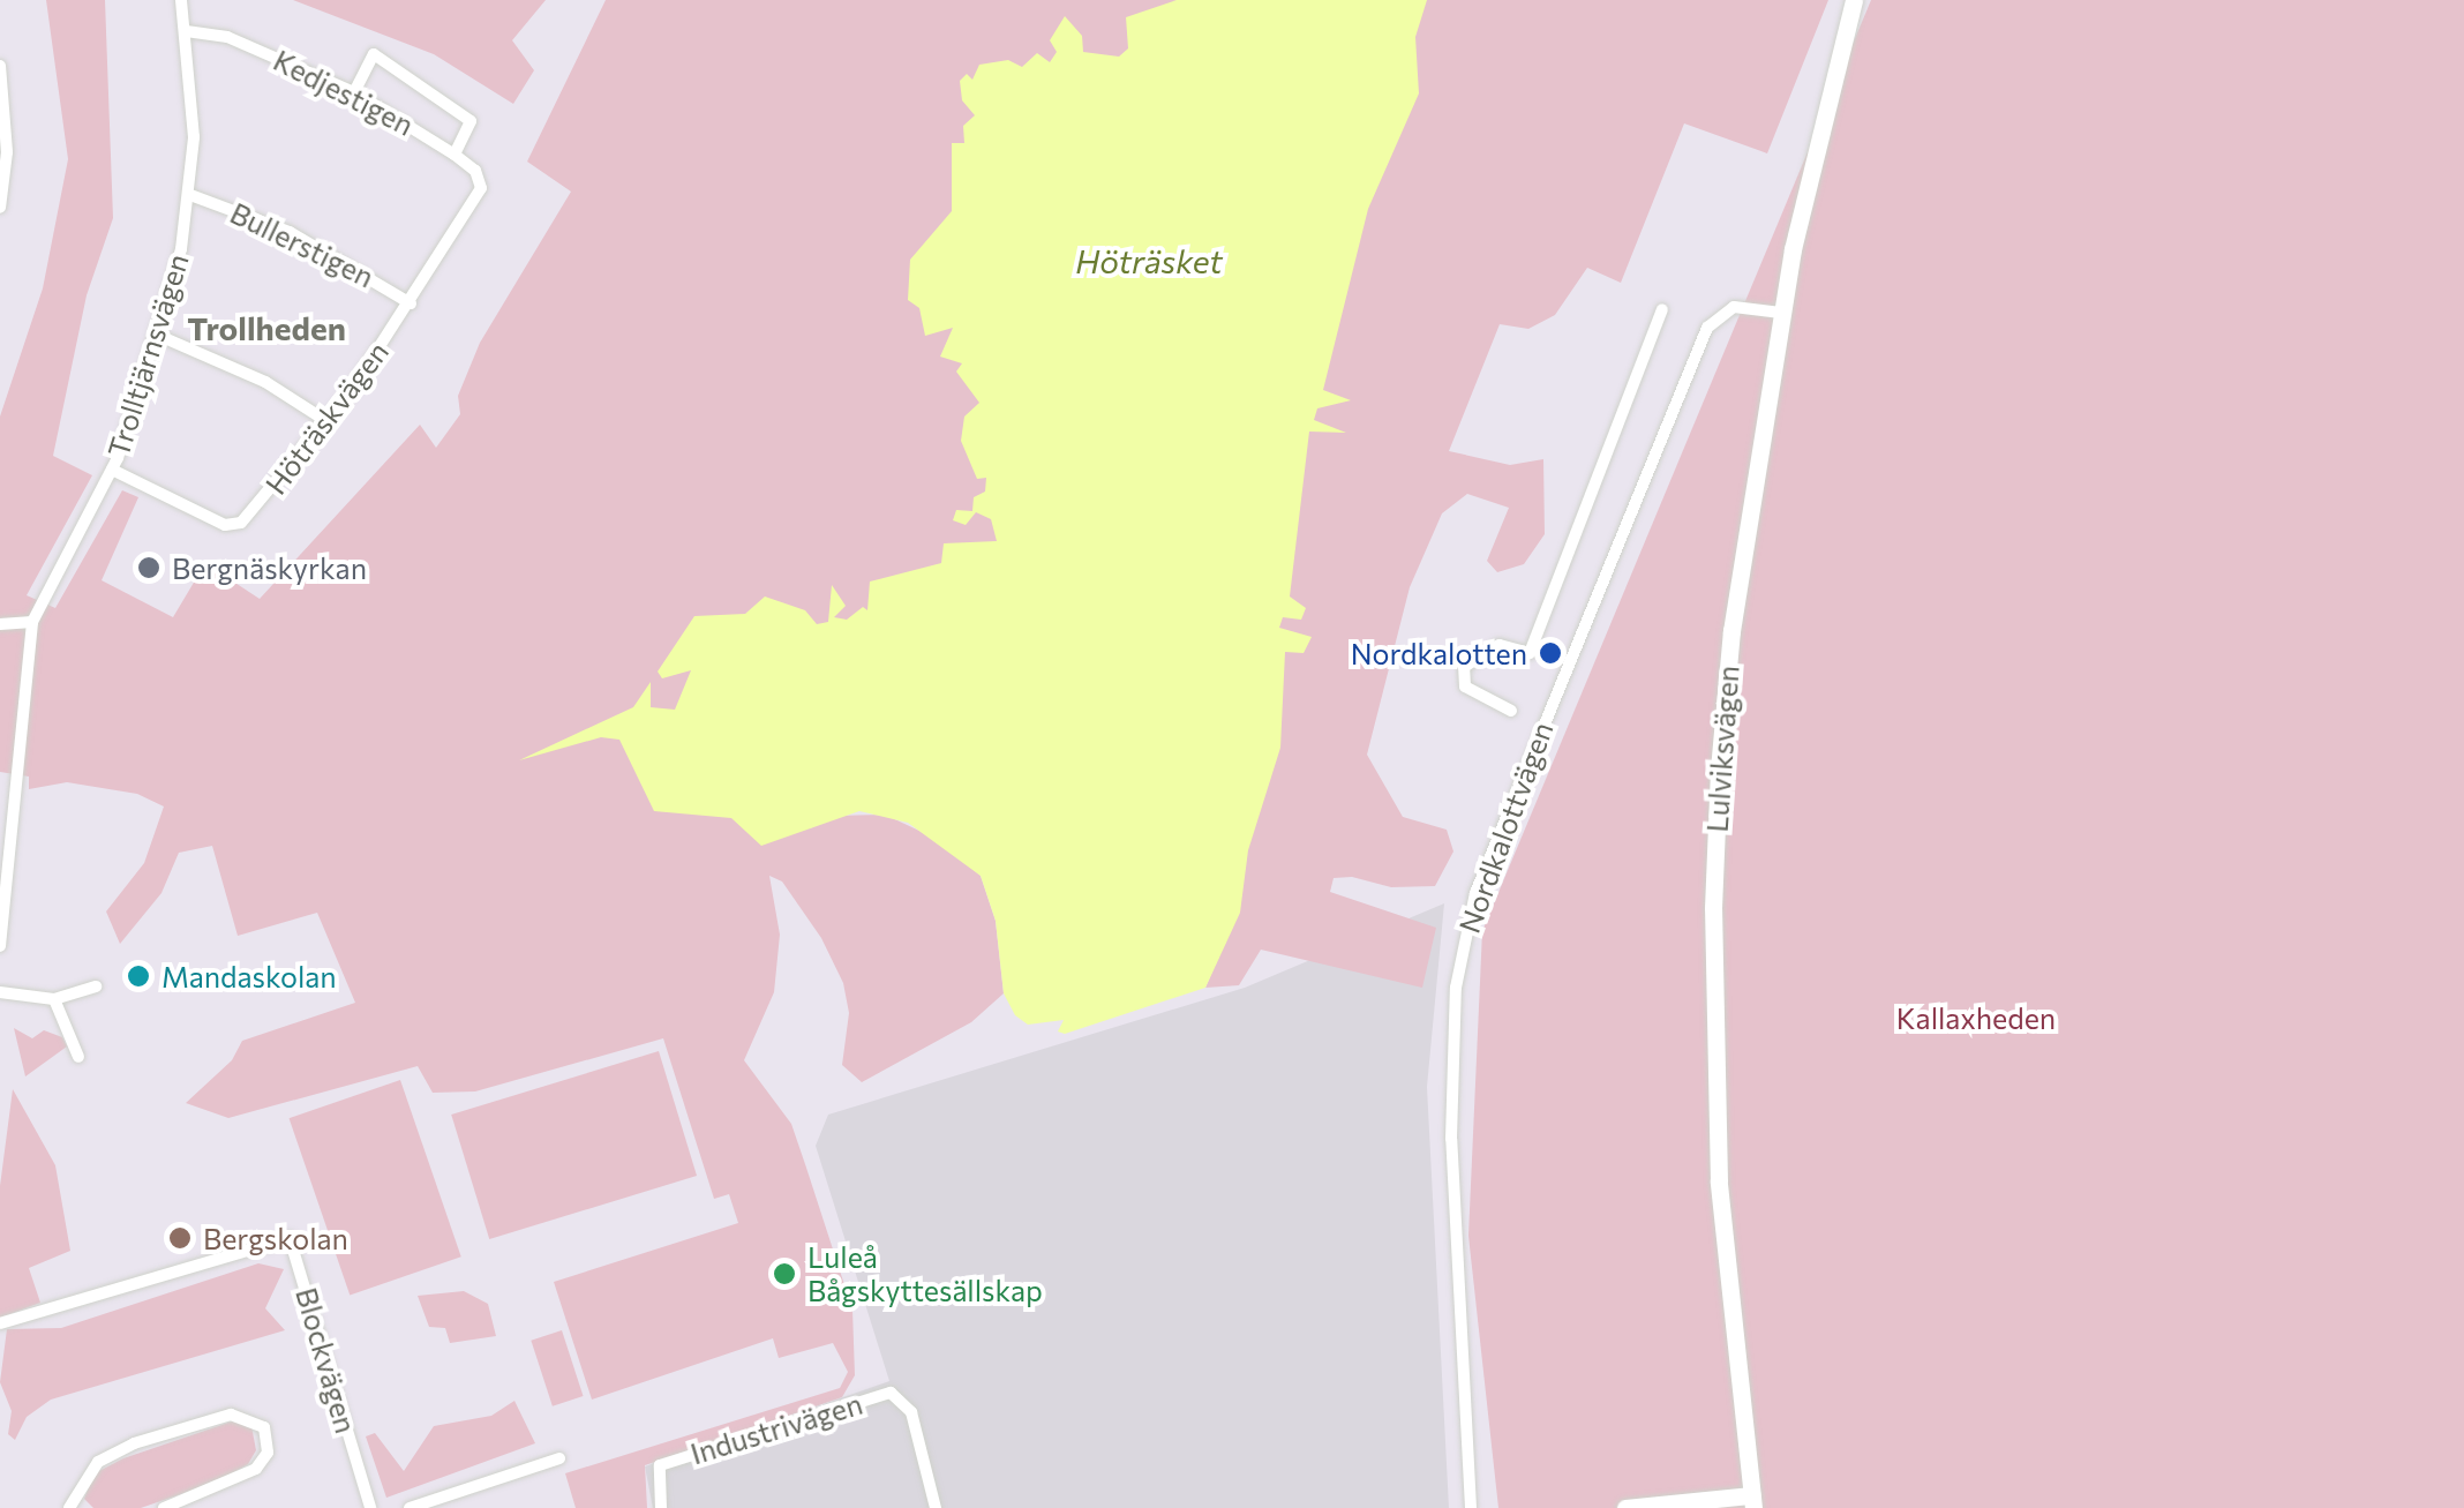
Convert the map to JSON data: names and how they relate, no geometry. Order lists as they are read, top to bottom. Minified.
{"streets":{"main road":["Lulviksvägen"],"street":["Kedjestigen","Bullerstigen","Trolltjärnsvägen","Höträskvägen","Nordkalottvägen","Blockvägen","Industrivägen"]},"crossings":[["Kedjestigen","Trolltjärnsvägen"],["Kedjestigen","Höträskvägen"],["Bullerstigen","Trolltjärnsvägen"],["Bullerstigen","Höträskvägen"],["Trolltjärnsvägen","Höträskvägen"],["Lulviksvägen","Nordkalottvägen"]],"districts":["Trollheden"],"water":["Höträsket"],"parks":["Kallaxheden"],"places":["Bergnäskyrkan","Nordkalotten","Mandaskolan","Bergskolan","Luleå Bågskyttesällskap"]}
